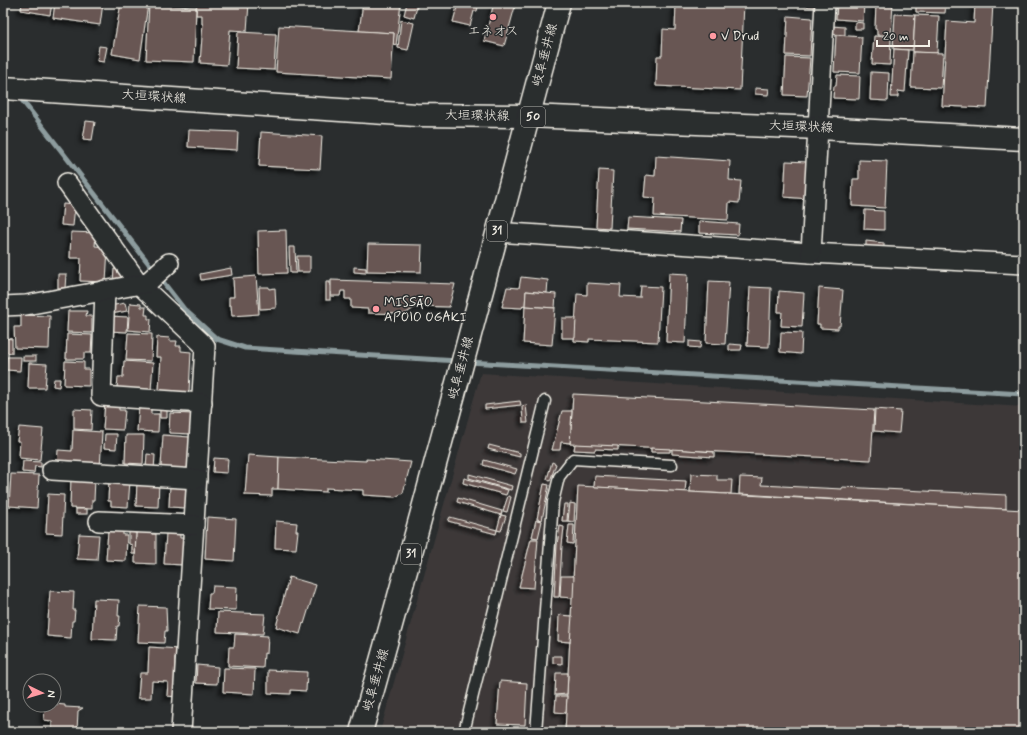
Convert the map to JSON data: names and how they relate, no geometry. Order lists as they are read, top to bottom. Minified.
{"streets":{"main road":["岐阜垂井線","大垣環状線","50","31"]},"crossings":[["岐阜垂井線","大垣環状線"]],"places":["エネオス","V Drud","MISSĀO APOIO OGAKI"],"scale_bar":"20 m","north":"right"}
